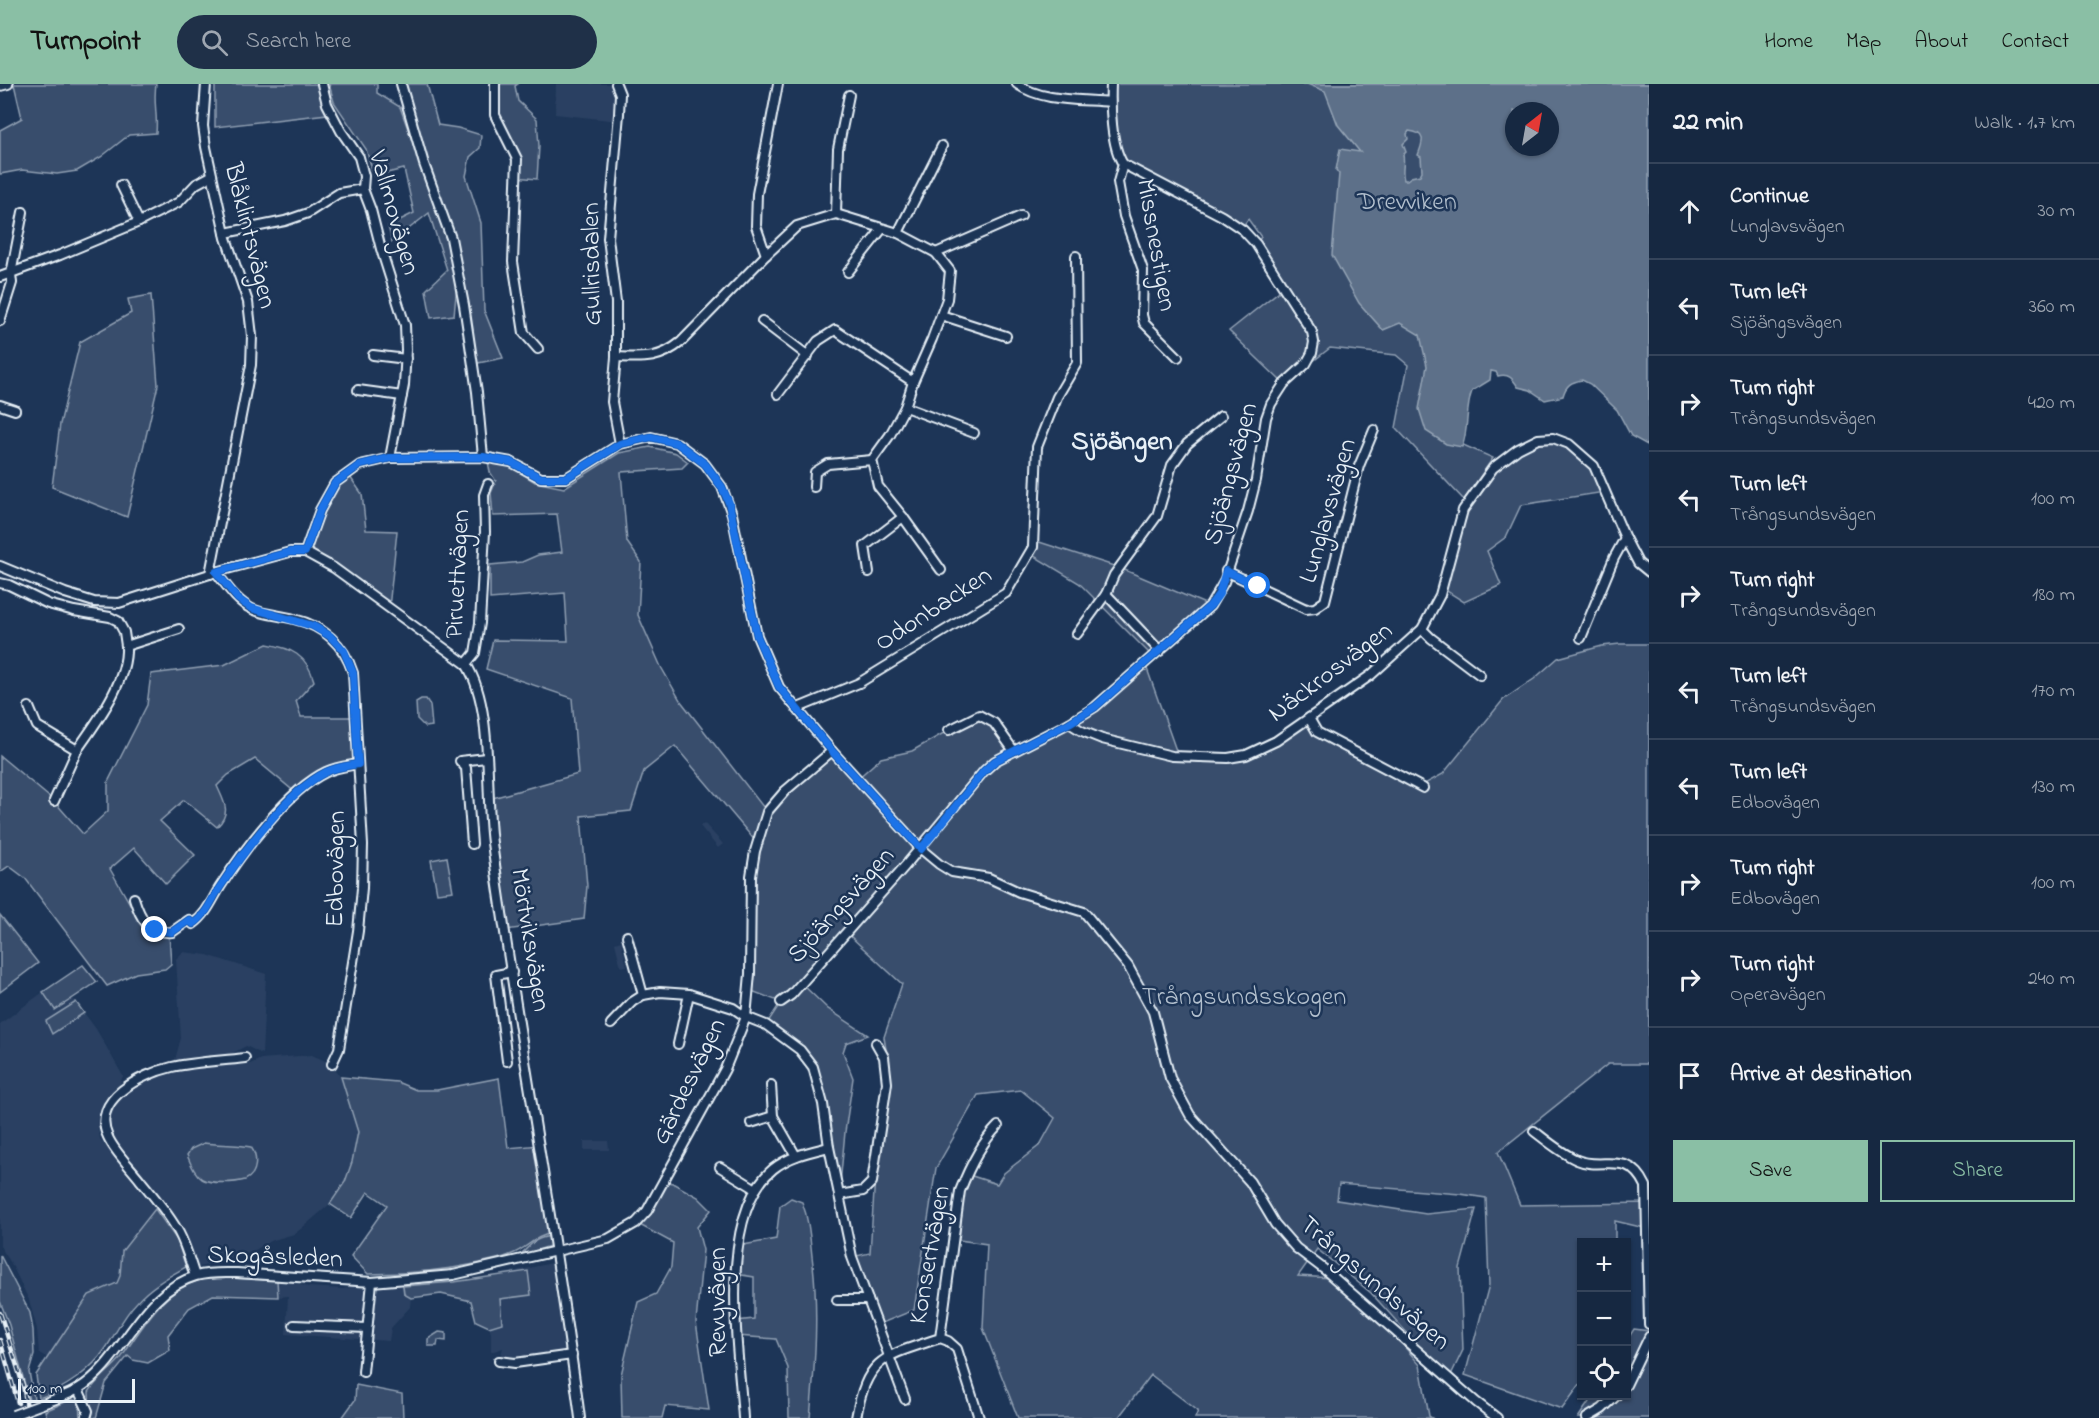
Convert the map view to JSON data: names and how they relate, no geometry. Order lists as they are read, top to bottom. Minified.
{"streets":{"street":["Vallmovägen","Blåklintsvägen","Missnestigen","Gullrisdalen","Sjöängsvägen","Lunglavsvägen","Piruettvägen","Odonbacken","Näckrosvägen","Edbovägen","Mörtviksvägen","Gärdesvägen","Konsertvägen","Skogåsleden","Trångsundsvägen","Revyvägen"]},"crossings":[["Vallmovägen","Trångsundsvägen"],["Blåklintsvägen","Edbovägen"],["Missnestigen","Sjöängsvägen"],["Gullrisdalen","Trångsundsvägen"],["Sjöängsvägen","Lunglavsvägen"],["Sjöängsvägen","Näckrosvägen"],["Sjöängsvägen","Trångsundsvägen"],["Piruettvägen","Mörtviksvägen"],["Odonbacken","Trångsundsvägen"],["Mörtviksvägen","Gärdesvägen"],["Mörtviksvägen","Skogåsleden"],["Gärdesvägen","Skogåsleden"],["Gärdesvägen","Trångsundsvägen"]],"districts":["Sjöängen"],"parks":["Drevviken","Trångsundsskogen"],"scale_bar":"100 m","north":"top right","page":{"header":"Turnpoint","search":"Search here","nav":["Home","Map","About","Contact"],"heading":["22 min","Walk · 1.7 km"],"list":[["Continue","Lunglavsvägen","30 m"],["Turn left","Sjöängsvägen","360 m"],["Turn right","Trångsundsvägen","420 m"],["Turn left","Trångsundsvägen","100 m"],["Turn right","Trångsundsvägen","180 m"],["Turn left","Trångsundsvägen","170 m"],["Turn left","Edbovägen","130 m"],["Turn right","Edbovägen","100 m"],["Turn right","Operavägen","240 m"],"Arrive at destination"],"buttons":["Save","Share"],"map_buttons":["+","−"],"scale":"100 m"}}
